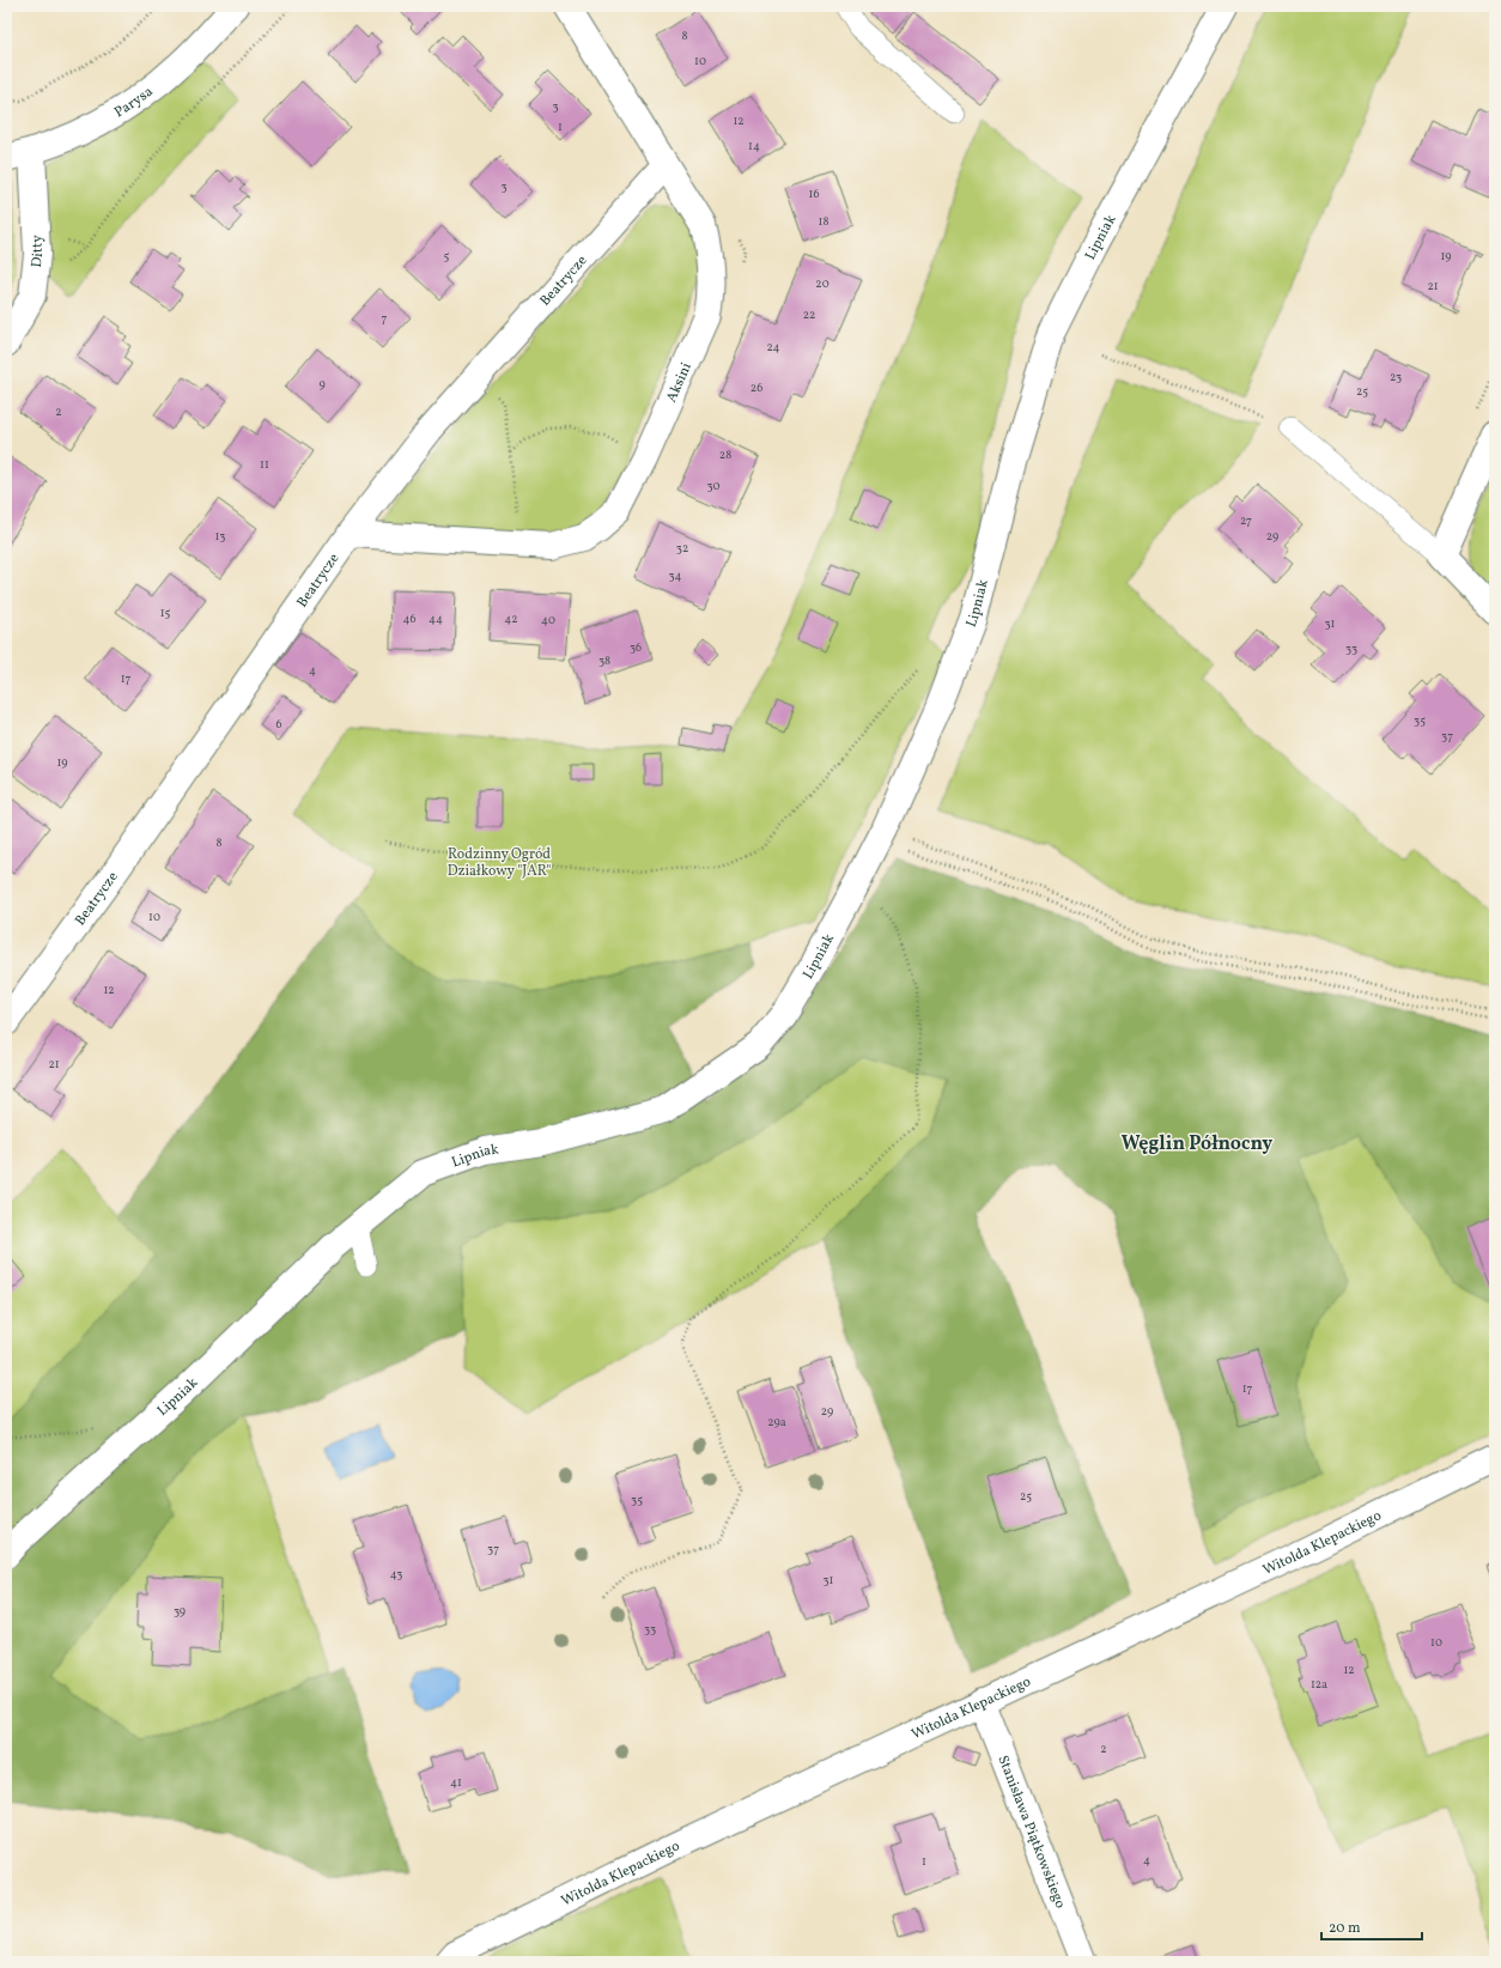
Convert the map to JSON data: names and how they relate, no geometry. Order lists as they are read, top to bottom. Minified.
{"streets":{"street":["Parysa","Lipniak","Ditty","Beatrycze","Aksini","Witolda Klepackiego","Stanisława Piątkowskiego"]},"crossings":[["Parysa","Ditty"],["Beatrycze","Aksini"],["Witolda Klepackiego","Stanisława Piątkowskiego"]],"districts":["Węglin Północny"],"parks":["Rodzinny Ogród Działkowy \"JAR\""],"house_numbers":["8","10","3","12","1","14","3","16","18","5","19","20","21","22","7","24","23","9","26","25","2","28","11","30","27","13","29","32","34","15","46","44","42","40","31","36","33","38","4","17","35","6","37","19","8","10","12","21","17","29","29a","25","35","37","43","31","39","33","10","12","12a","2","41","4","1"],"scale_bar":"20 m"}
